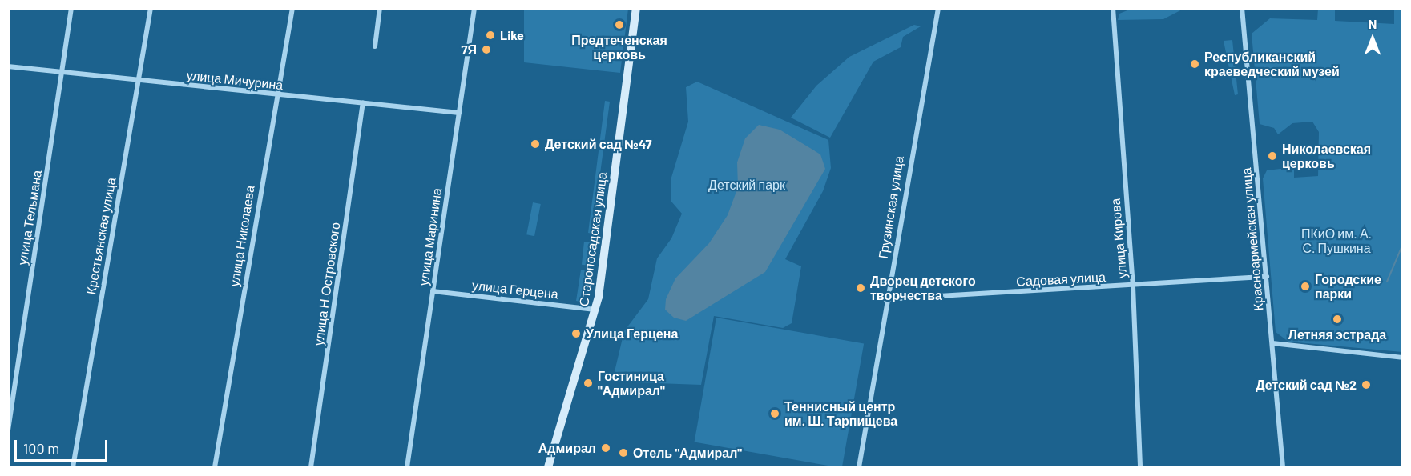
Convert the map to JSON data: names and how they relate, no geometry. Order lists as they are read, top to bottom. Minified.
{"streets":{"main road":["Старопосадская улица"],"street":["улица Мичурина","Грузинская улица","улица Тельмана","Крестьянская улица","улица Николаева","улица Маринина","улица Кирова","Красноармейская улица","Садовая улица","улица Н.Островского","улица Герцена"]},"crossings":[["улица Мичурина","улица Тельмана"],["улица Мичурина","Крестьянская улица"],["улица Мичурина","улица Николаева"],["улица Мичурина","улица Маринина"],["улица Мичурина","улица Н.Островского"],["Грузинская улица","Садовая улица"],["улица Маринина","улица Герцена"],["улица Кирова","Садовая улица"],["Старопосадская улица","улица Герцена"],["Красноармейская улица","Садовая улица"]],"parks":["Детский парк","ПКиО им. А. С. Пушкина"],"places":["Предтеченская церковь","Like","7Я","Республиканский краеведческий музей","Детский сад №47","Николаевская церковь","Городские парки","Дворец детского творчества","Летняя эстрада","Улица Герцена","Гостиница \"Адмирал\"","Детский сад №2","Теннисный центр им. Ш. Тарпищева","Адмирал","Отель \"Адмирал\""],"scale_bar":"100 m","north":"top"}
